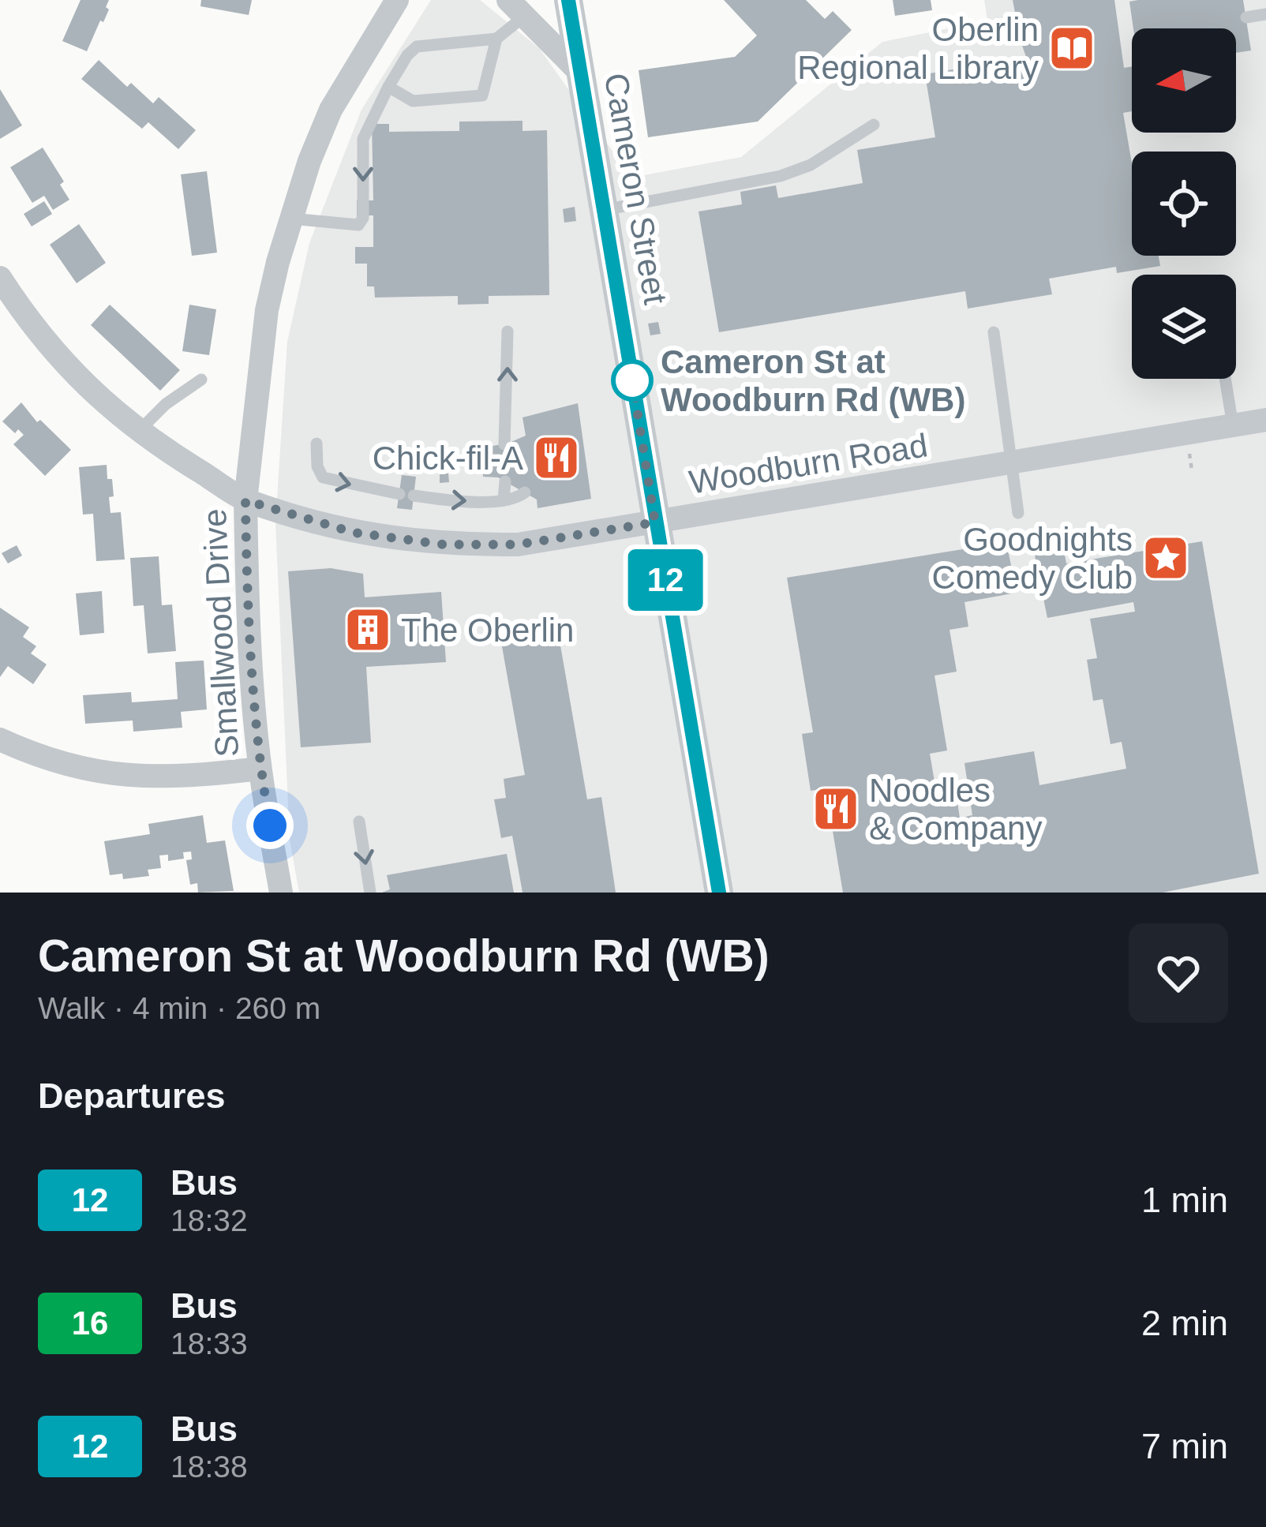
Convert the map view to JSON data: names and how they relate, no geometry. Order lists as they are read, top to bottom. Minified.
{"streets":{"street":["Cameron Street","Woodburn Road","Smallwood Drive"]},"crossings":[["Cameron Street","Woodburn Road"],["Woodburn Road","Smallwood Drive"]],"places":{"library":["Oberlin Regional Library"],"other":["Cameron St at Woodburn Rd (WB)"],"restaurant":["Chick-fil-A","Noodles & Company"],"place":["Goodnights Comedy Club"],"building":["The Oberlin"]},"lines":["bus line 12"],"north":"left","page":{"on_map":"12","heading":[["Cameron St at Woodburn Rd (WB)","Walk · 4 min · 260 m"],"Departures"],"list":[{"mark":"12","name":"Bus","note":"18:32","value":"1 min"},{"mark":"16","name":"Bus","note":"18:33","value":"2 min"},{"mark":"12","name":"Bus","note":"18:38","value":"7 min"}]}}
